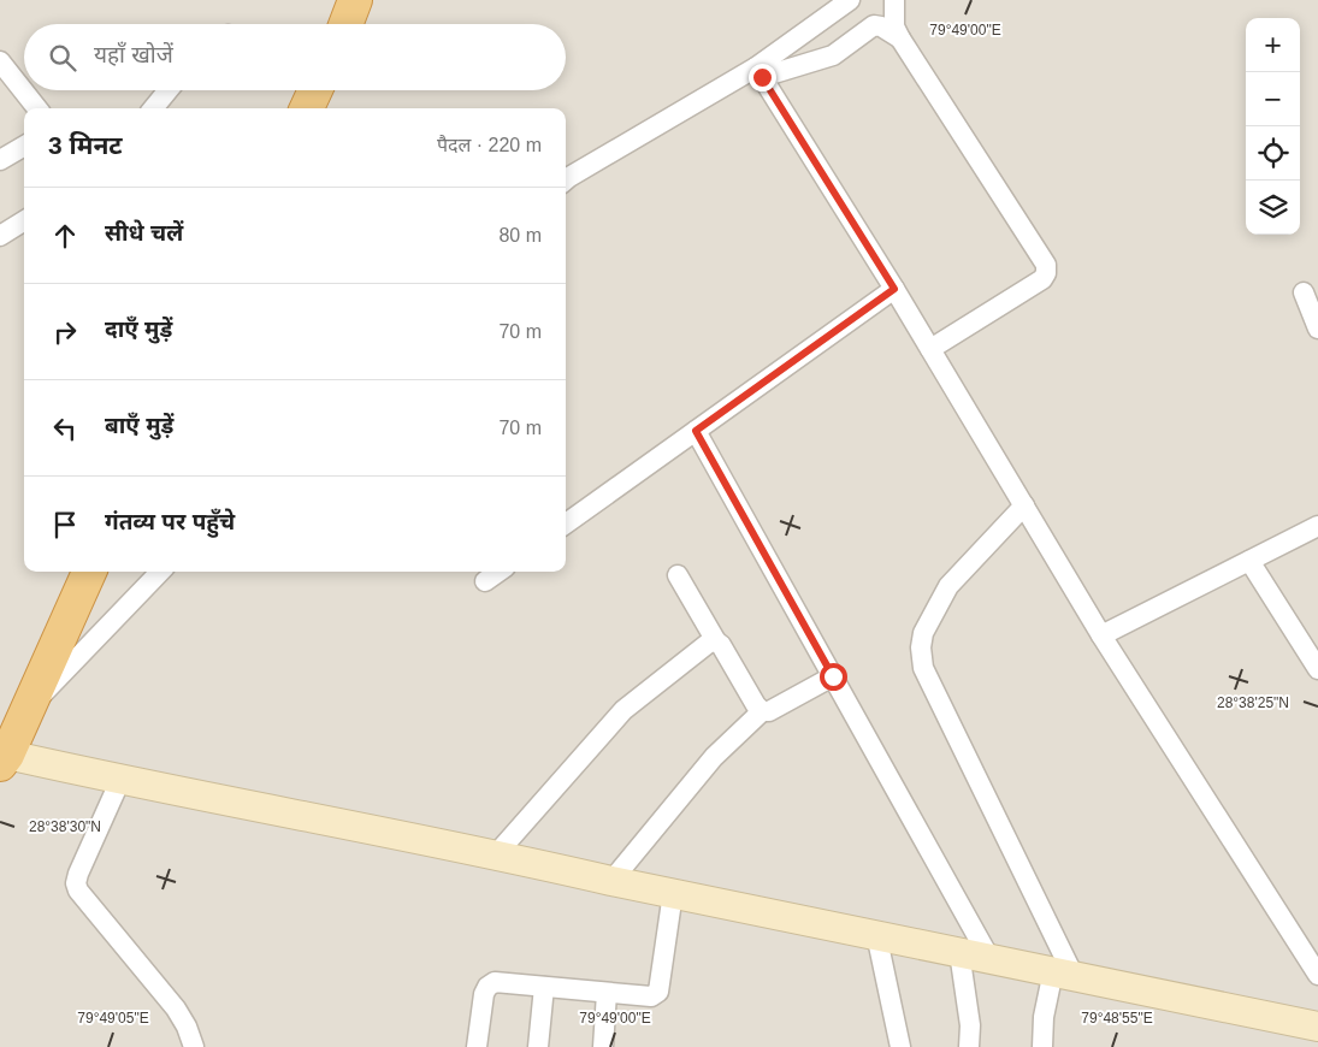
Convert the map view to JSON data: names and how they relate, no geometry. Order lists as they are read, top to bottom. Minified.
{"page":{"map_buttons":["+","−"],"search":"यहाँ खोजें","heading":["3 मिनट","पैदल · 220 m"],"list":[["सीधे चलें","80 m"],["दाएँ मुड़ें","70 m"],["बाएँ मुड़ें","70 m"],"गंतव्य पर पहुँचे"]},"coordinates":["79°49'00\"E","28°38'25\"N","28°38'30\"N","79°49'05\"E","79°48'55\"E"]}
